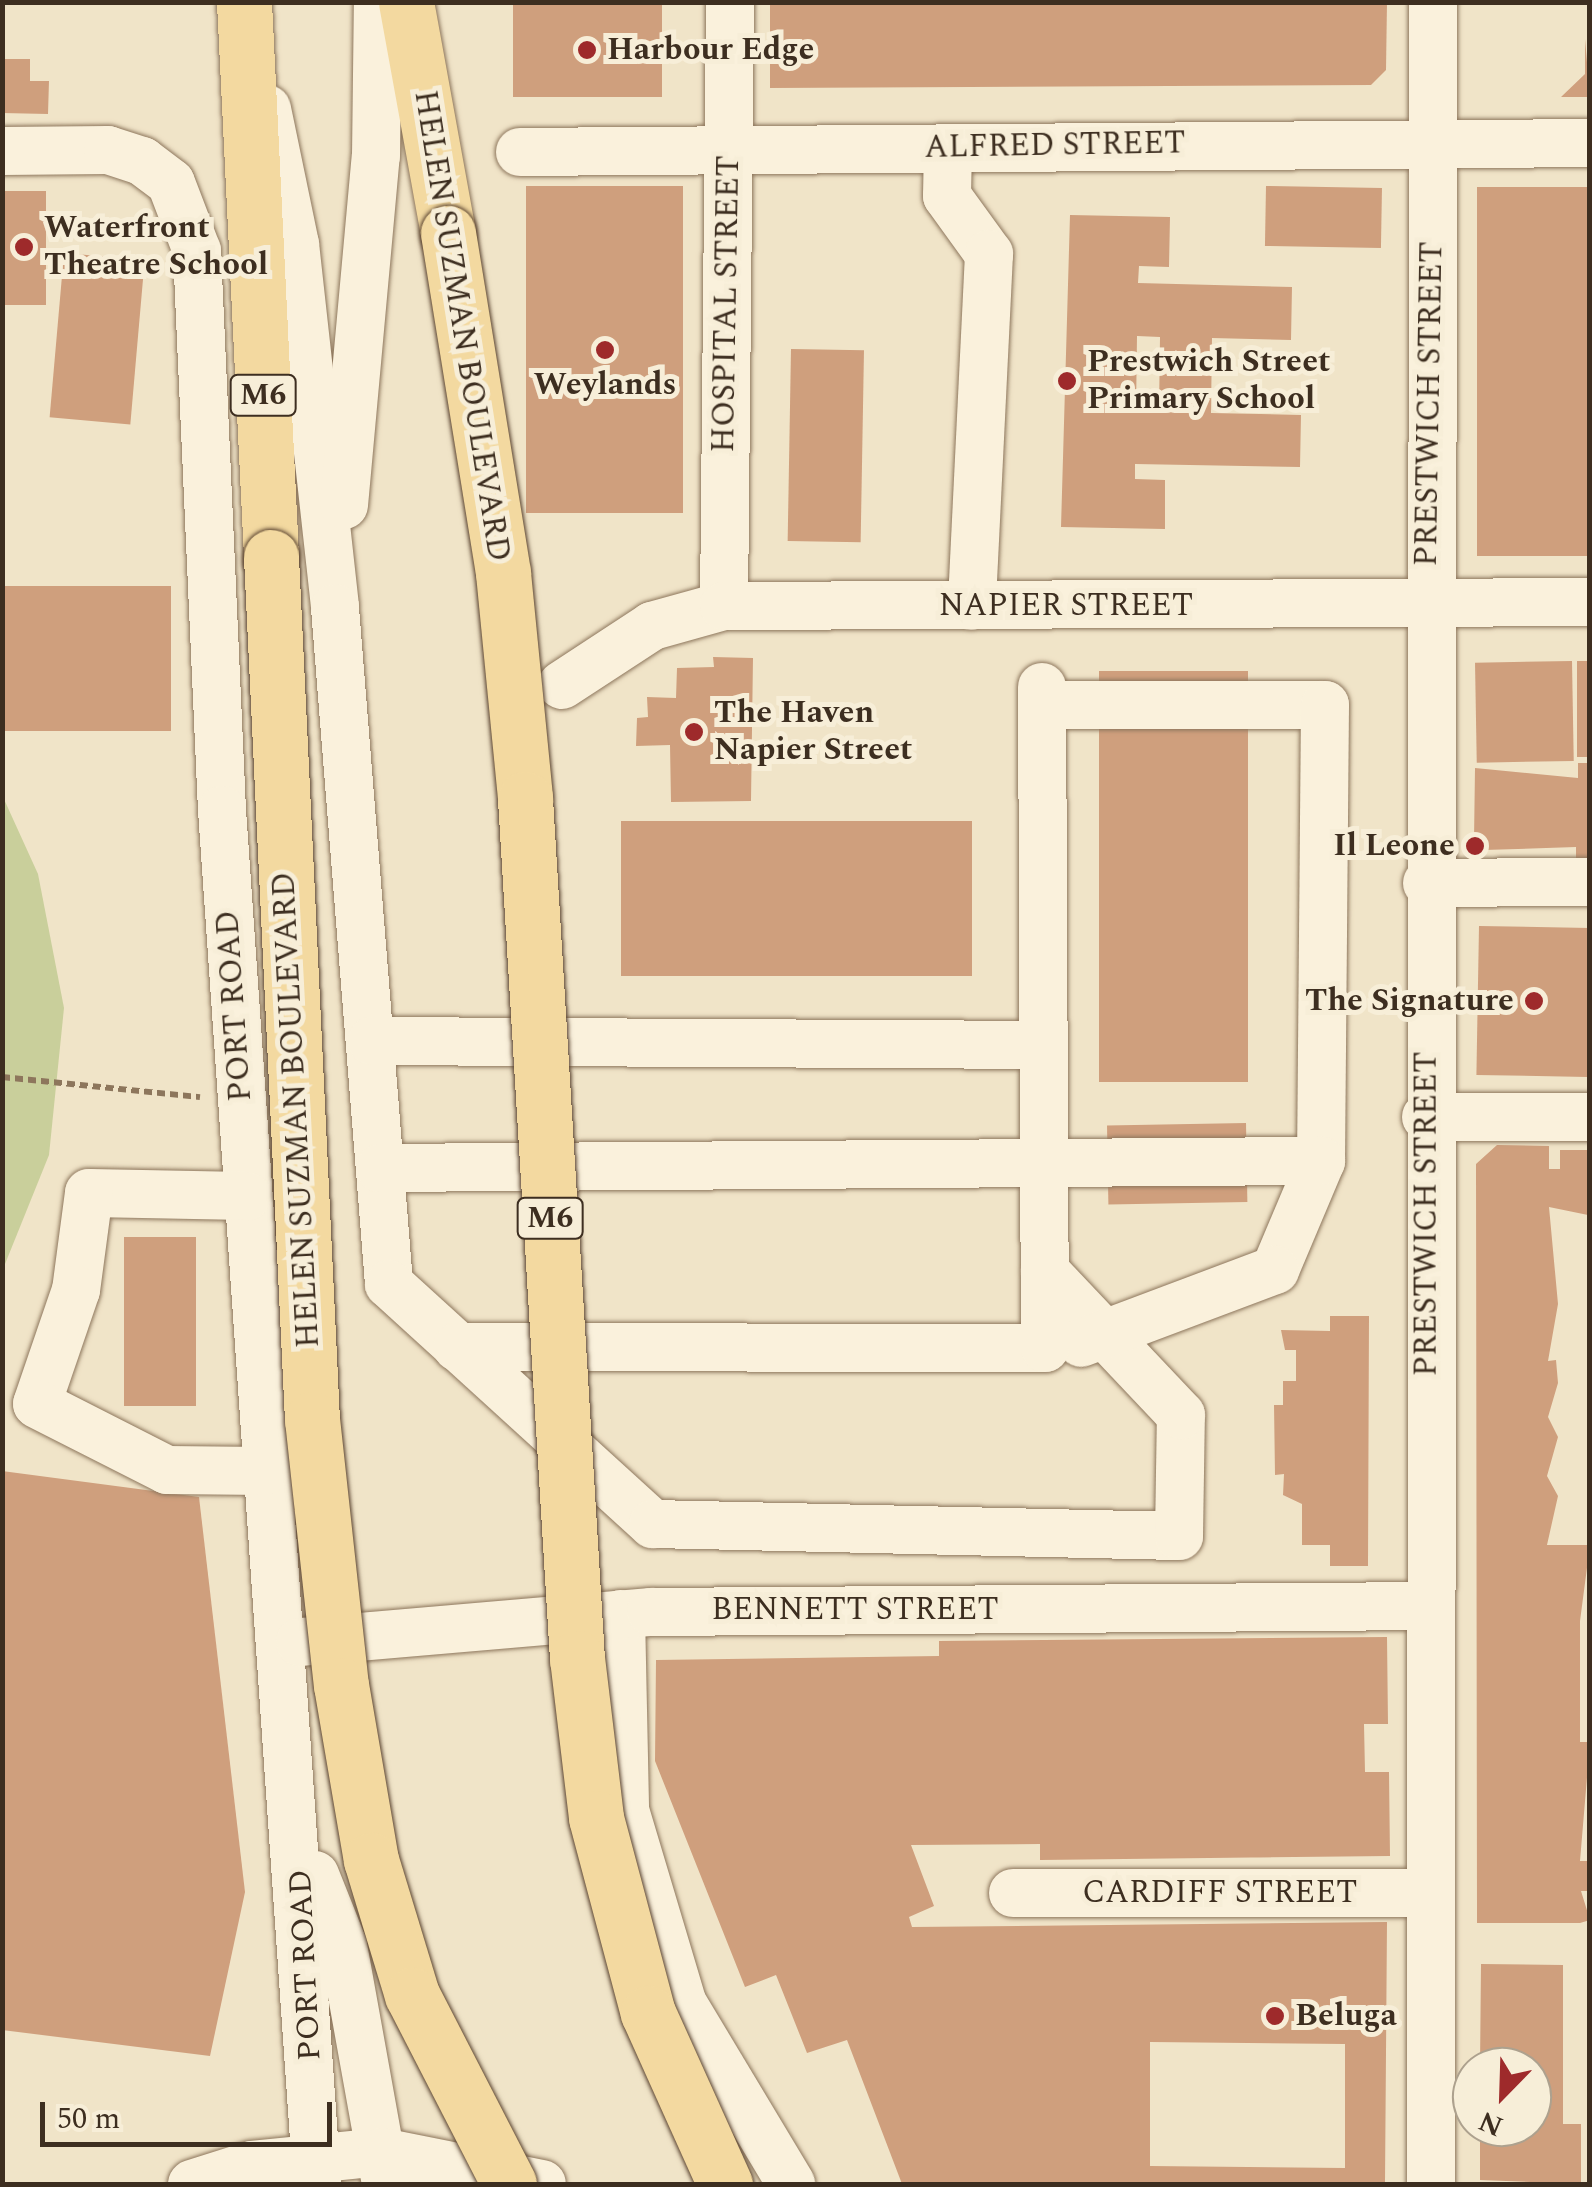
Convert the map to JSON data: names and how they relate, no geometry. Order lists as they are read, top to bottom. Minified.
{"streets":{"main road":["HELEN SUZMAN BOULEVARD","M6"],"street":["ALFRED STREET","HOSPITAL STREET","PRESTWICH STREET","NAPIER STREET","PORT ROAD","BENNETT STREET","CARDIFF STREET"]},"crossings":[["ALFRED STREET","HOSPITAL STREET"],["ALFRED STREET","PRESTWICH STREET"],["HOSPITAL STREET","NAPIER STREET"],["PRESTWICH STREET","NAPIER STREET"],["PRESTWICH STREET","BENNETT STREET"],["PRESTWICH STREET","CARDIFF STREET"],["PORT ROAD","BENNETT STREET"]],"places":["Harbour Edge","Waterfront Theatre School","Weylands","Prestwich Street Primary School","The Haven Napier Street","Il Leone","The Signature","Beluga"],"scale_bar":"50 m","north":"bottom left"}
